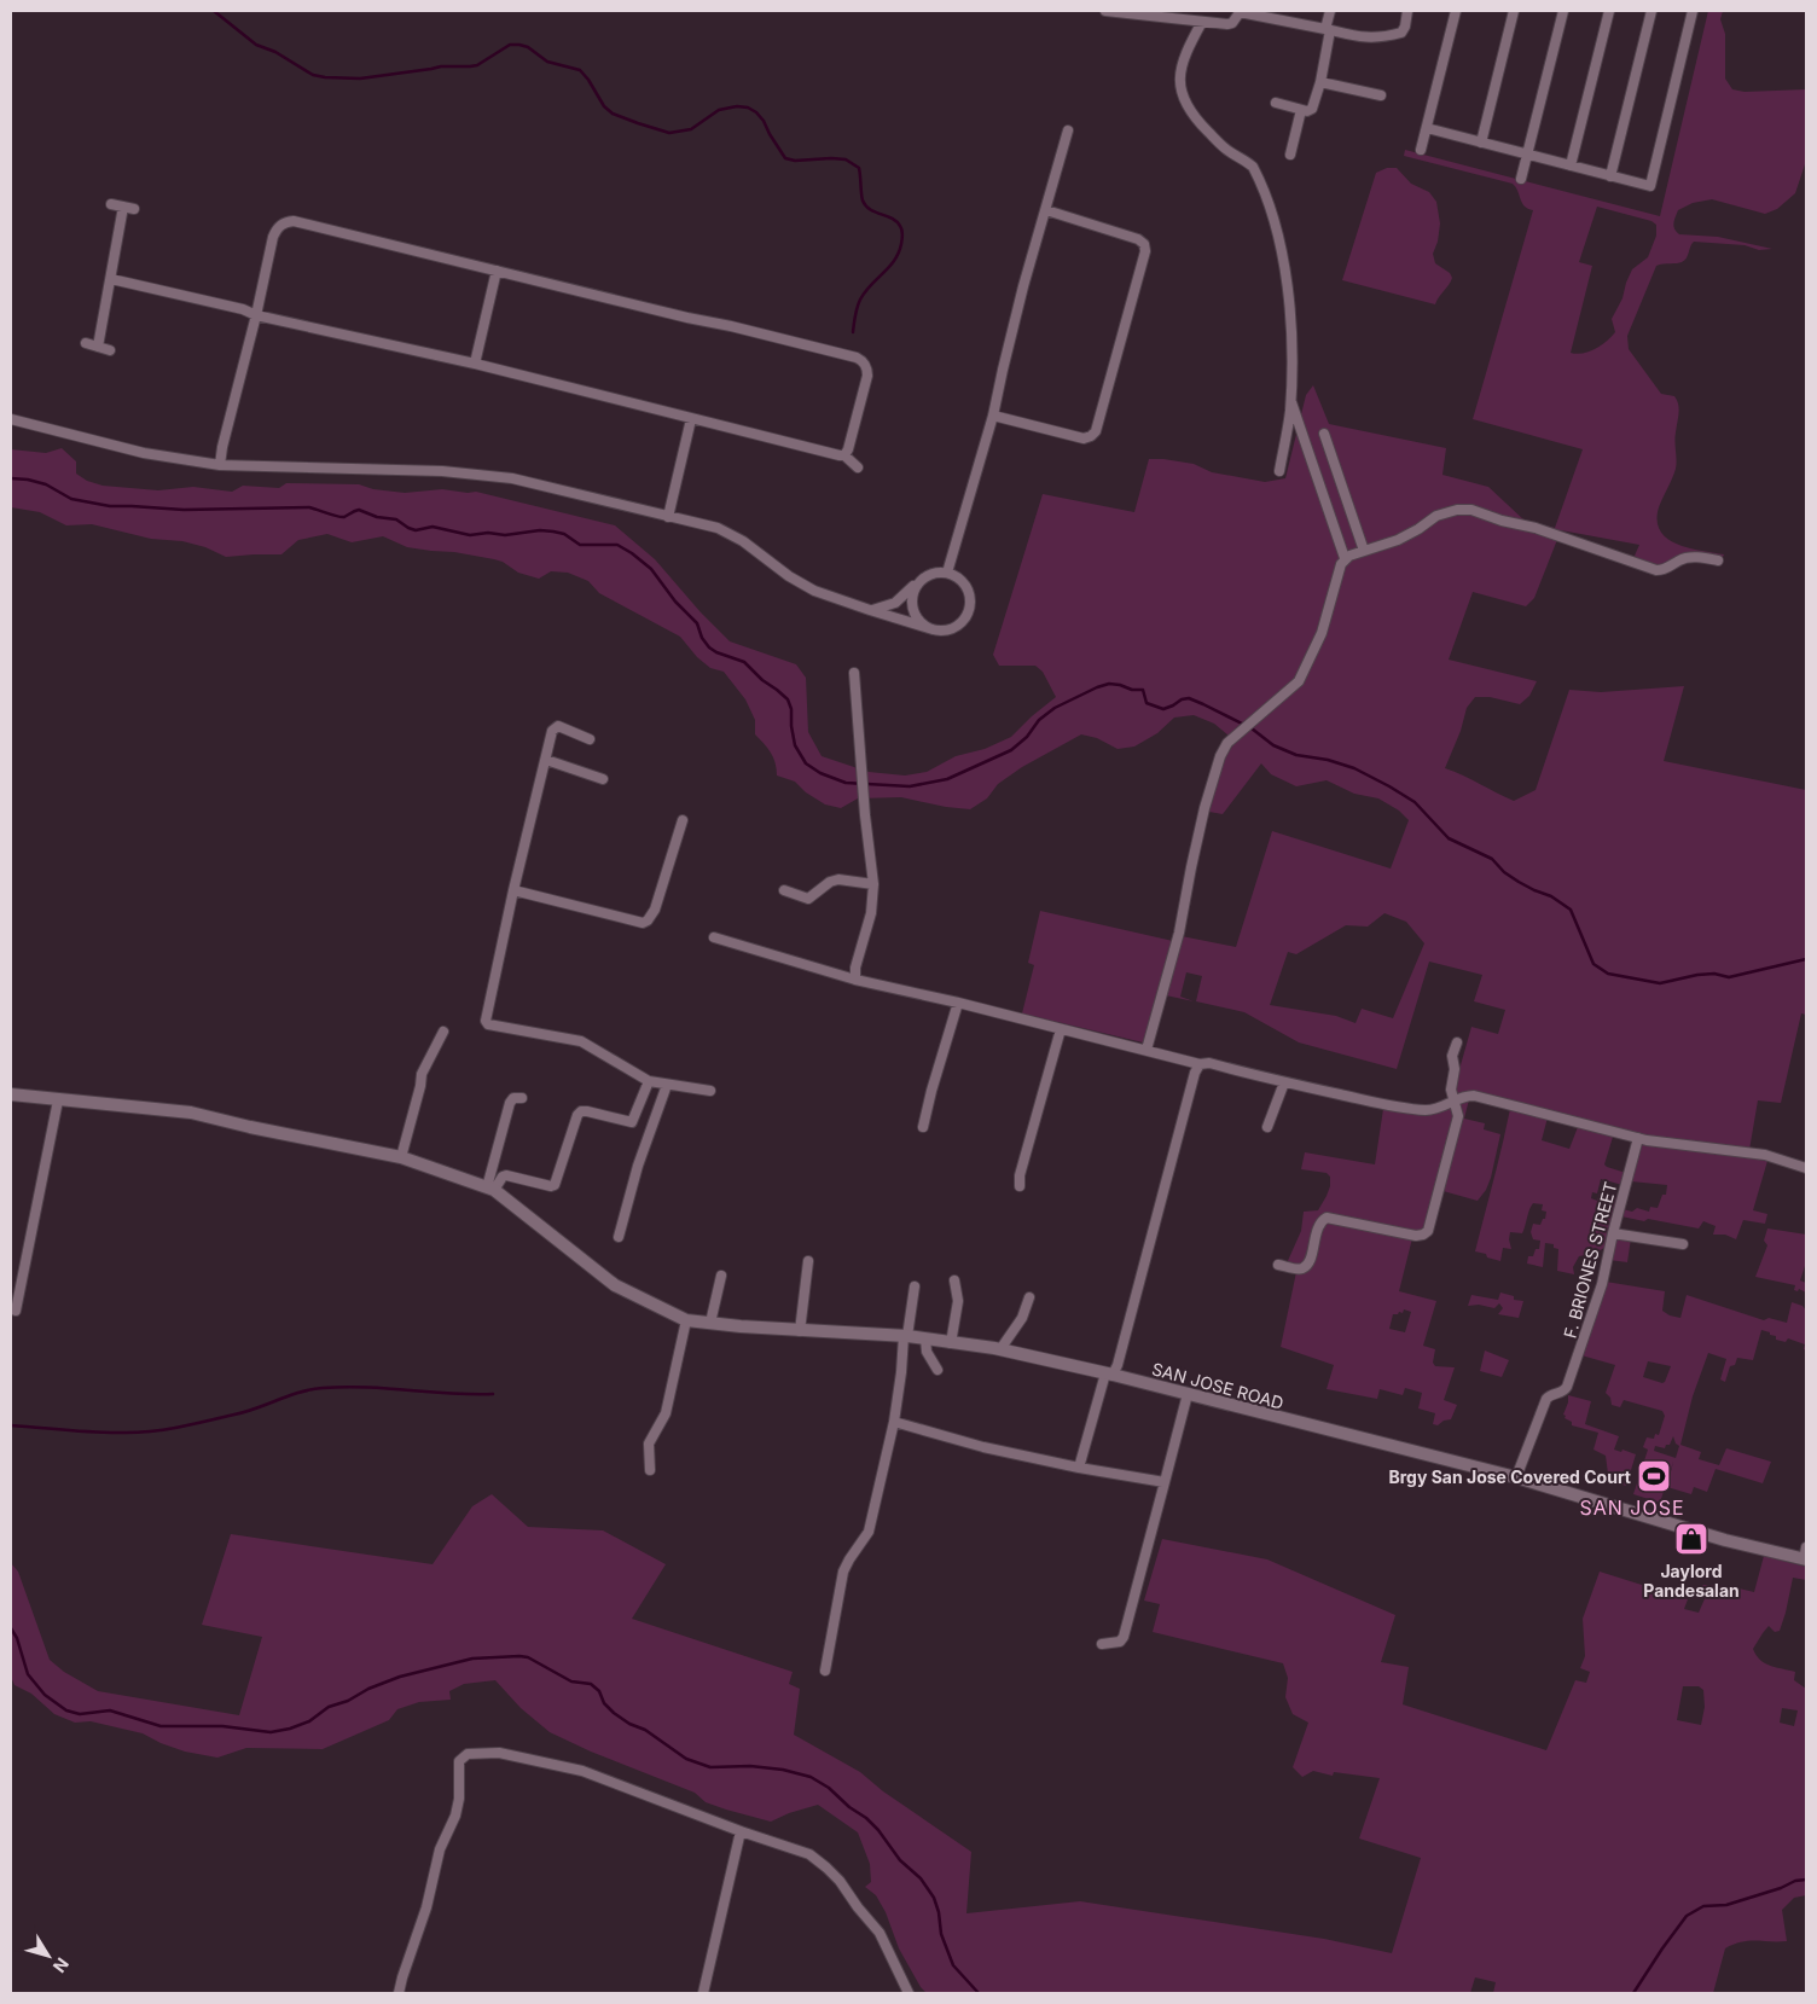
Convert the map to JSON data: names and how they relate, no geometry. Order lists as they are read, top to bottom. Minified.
{"streets":{"street":["F. BRIONES STREET","SAN JOSE ROAD"]},"crossings":[["F. BRIONES STREET","SAN JOSE ROAD"]],"districts":["SAN JOSE"],"places":{"sports":["Brgy San Jose Covered Court"],"shop":["Jaylord Pandesalan"]},"north":"bottom right"}
